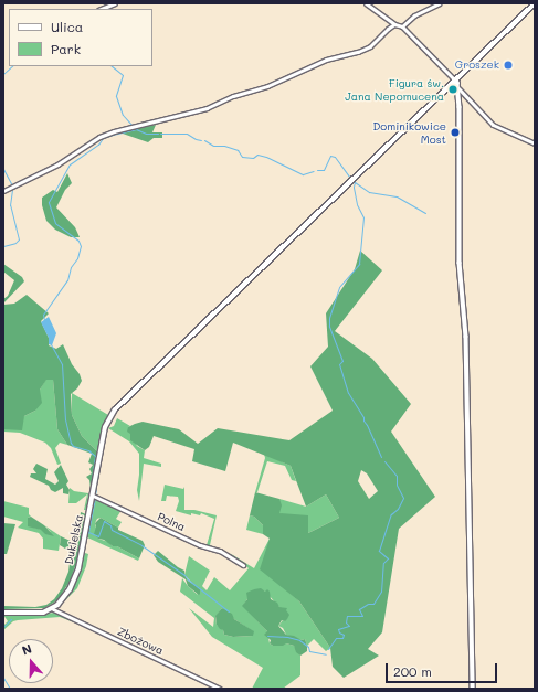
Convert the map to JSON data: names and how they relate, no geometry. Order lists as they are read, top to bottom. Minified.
{"streets":{"main road":["Dukielska"],"street":["Polna","Zbożowa"]},"crossings":[["Polna","Dukielska"],["Dukielska","Zbożowa"]],"places":["Groszek","Figura św. Jana Nepomucena","Dominikowice Most"],"legend":["Ulica","Park"],"scale_bar":"200 m","north":"top"}
